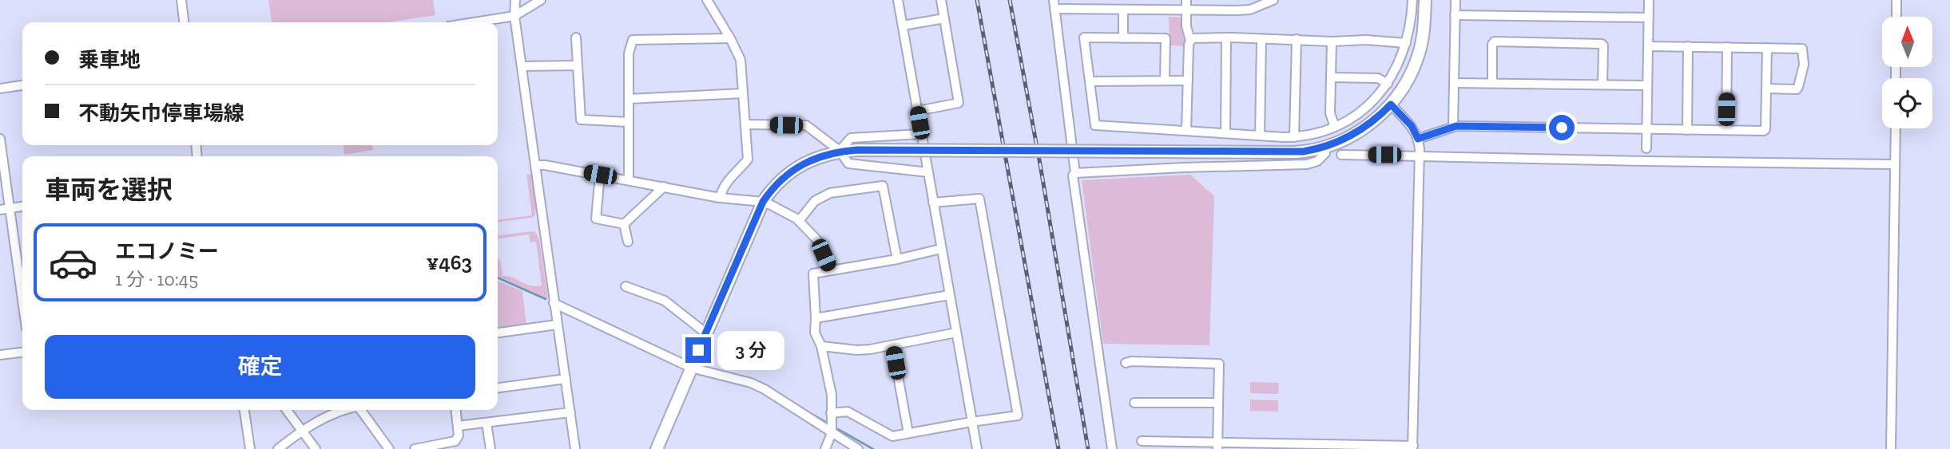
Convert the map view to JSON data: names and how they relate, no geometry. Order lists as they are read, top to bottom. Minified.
{"north":"top","page":{"banner":["乗車地","不動矢巾停車場線"],"heading":"車両を選択","list":[{"name":"エコノミー","note":"1 分 · 10:45","value":"¥463"}],"buttons":"確定","bubble":"3 分"}}
